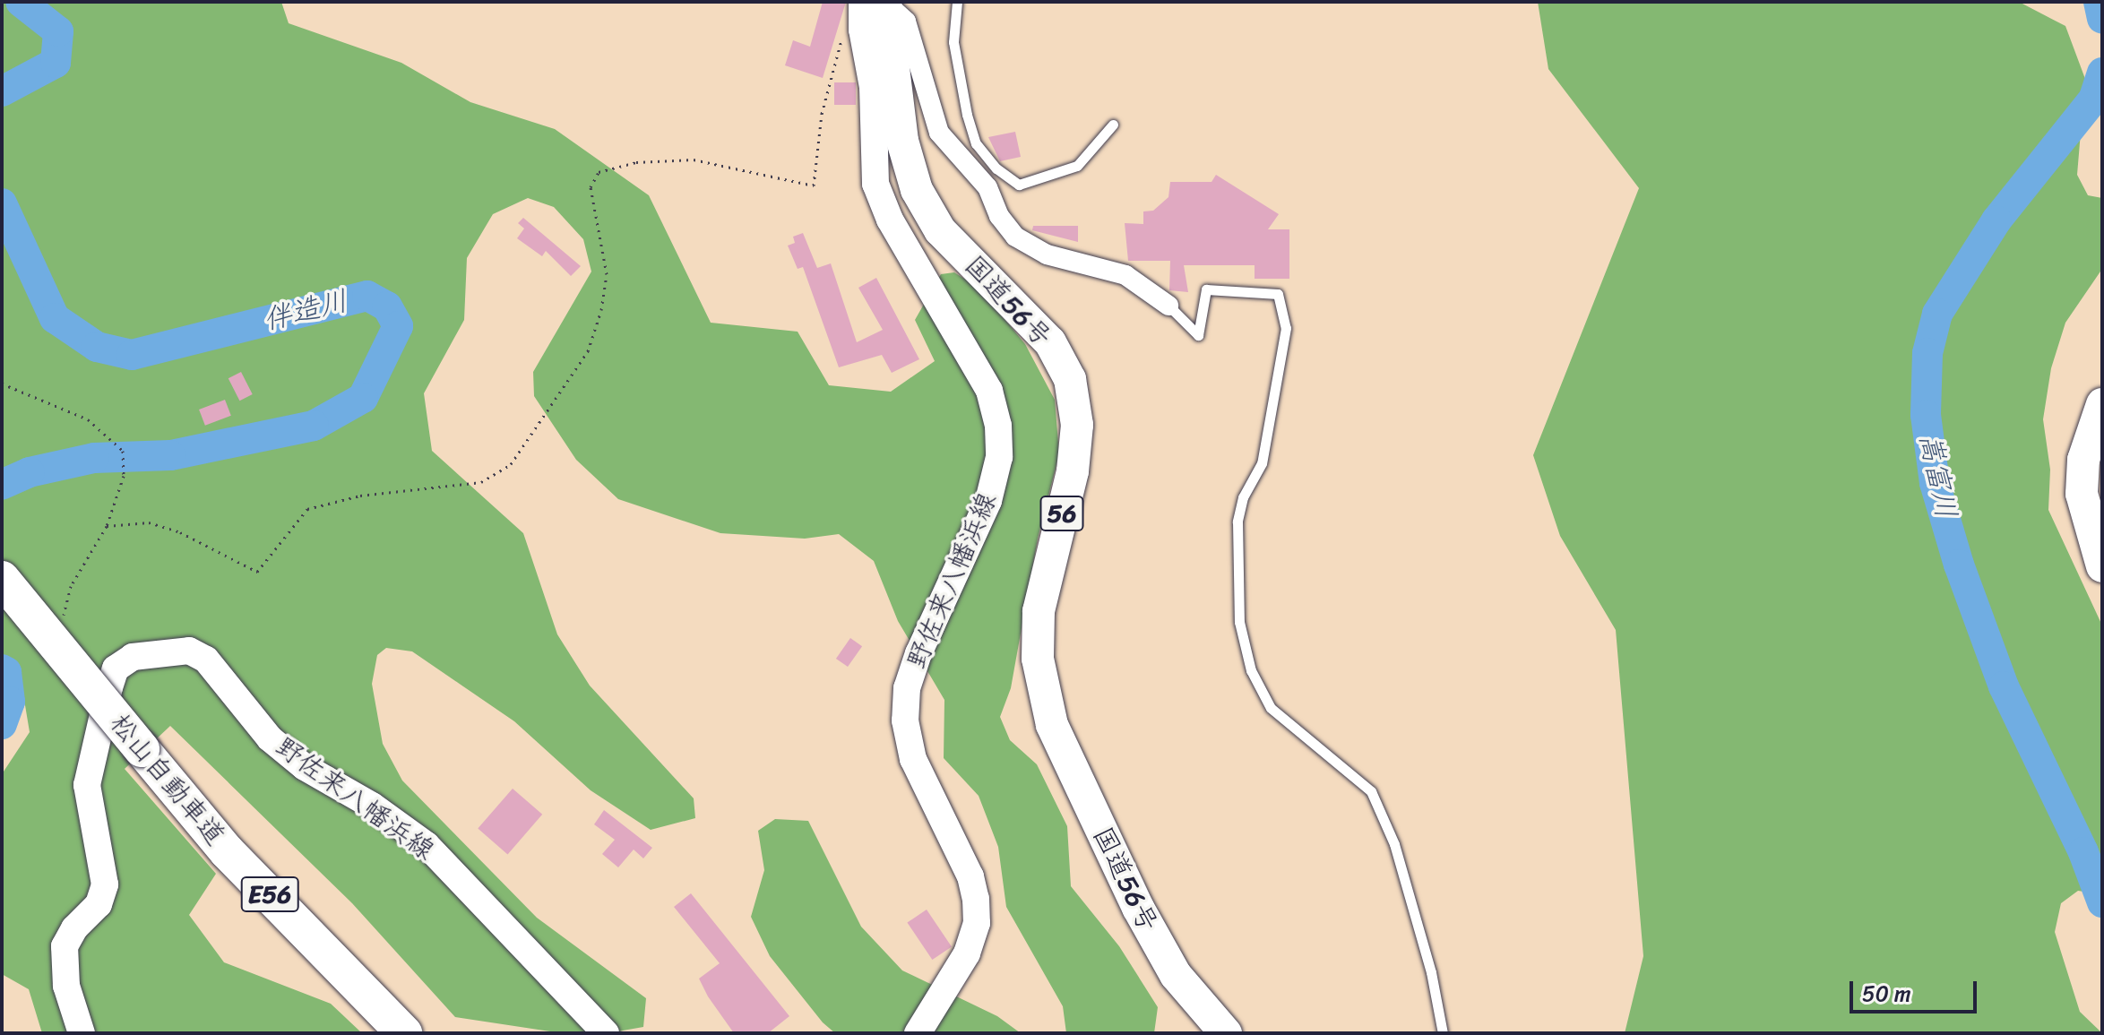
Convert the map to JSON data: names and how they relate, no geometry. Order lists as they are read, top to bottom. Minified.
{"streets":{"highway":["国道56号","56","松山自動車道","E56"],"main road":["野佐来八幡浜線"]},"water":["伴造川","嵩富川"],"scale_bar":"50 m"}
